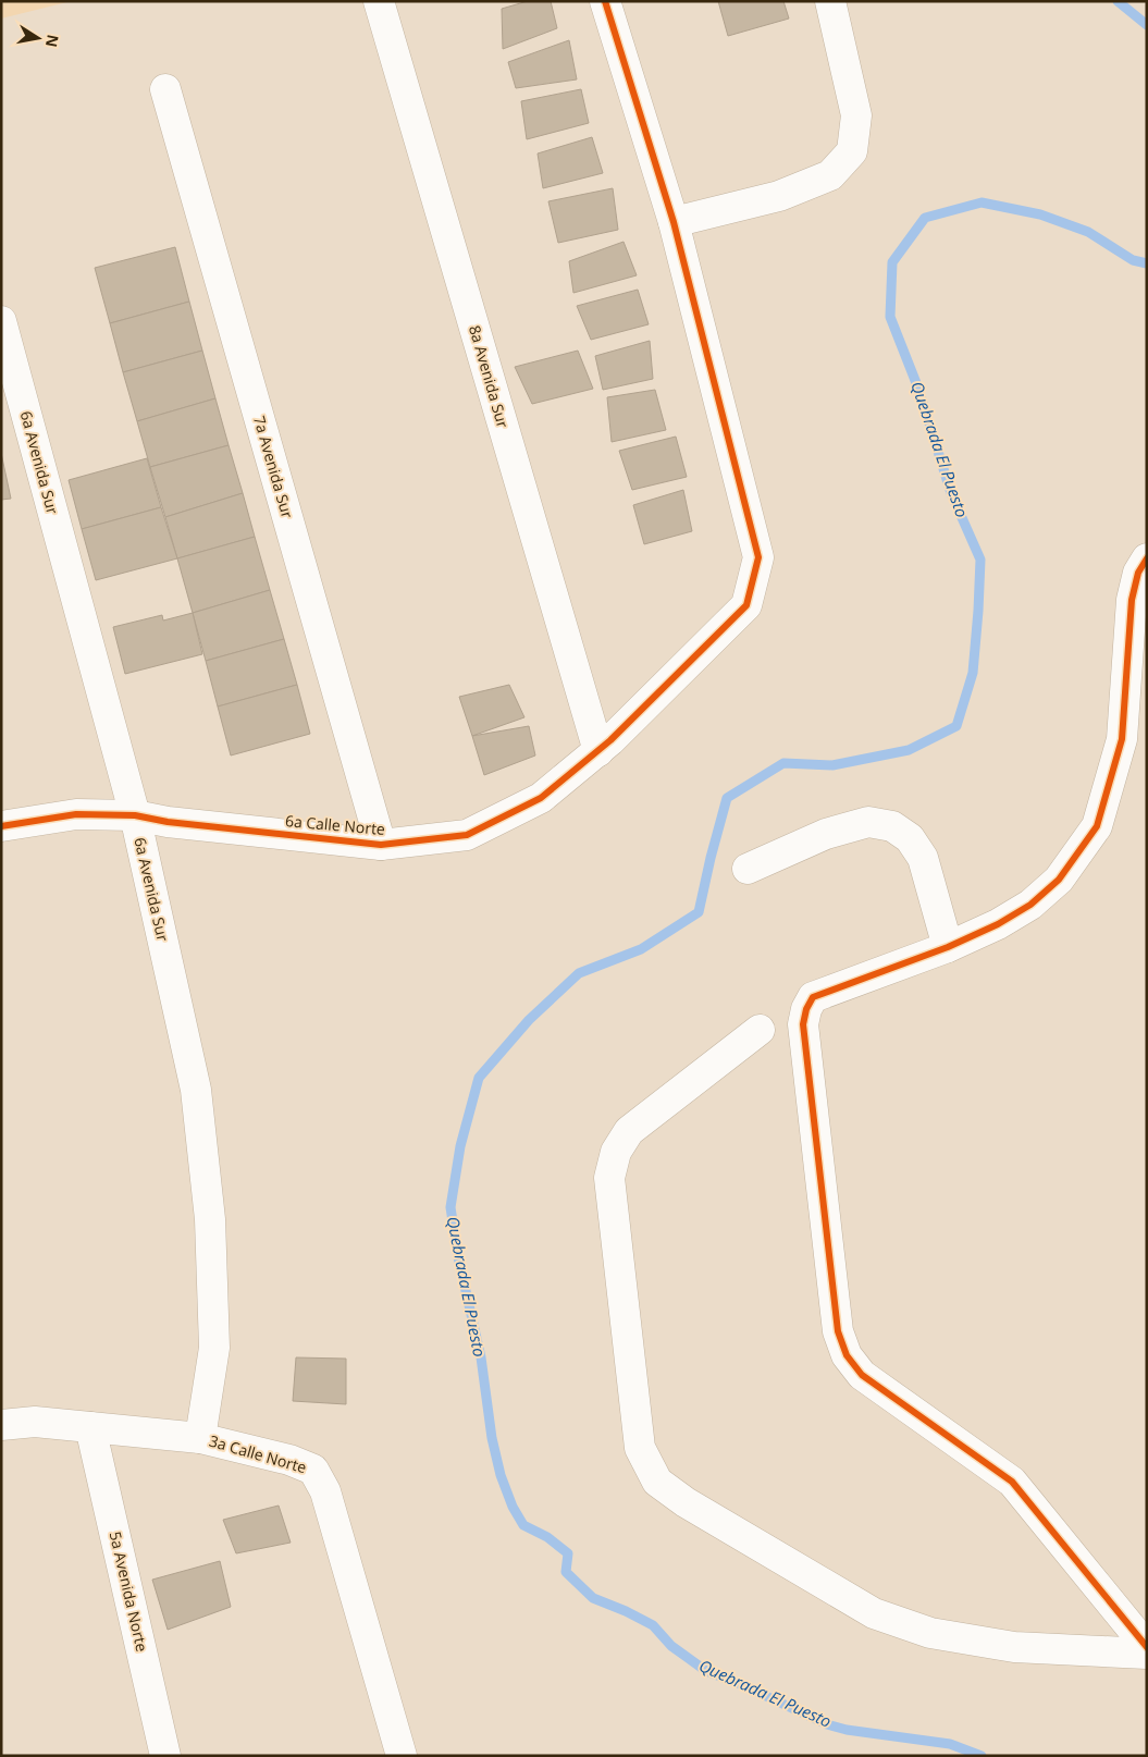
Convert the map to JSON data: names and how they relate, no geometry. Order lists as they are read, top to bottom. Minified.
{"streets":{"street":["8a Avenida Sur","6a Avenida Sur","7a Avenida Sur","6a Calle Norte","3a Calle Norte","5a Avenida Norte"]},"crossings":[["8a Avenida Sur","6a Calle Norte"],["6a Avenida Sur","6a Calle Norte"],["6a Avenida Sur","3a Calle Norte"],["7a Avenida Sur","6a Calle Norte"],["3a Calle Norte","5a Avenida Norte"]],"water":["Quebrada El Puesto"],"north":"right"}
